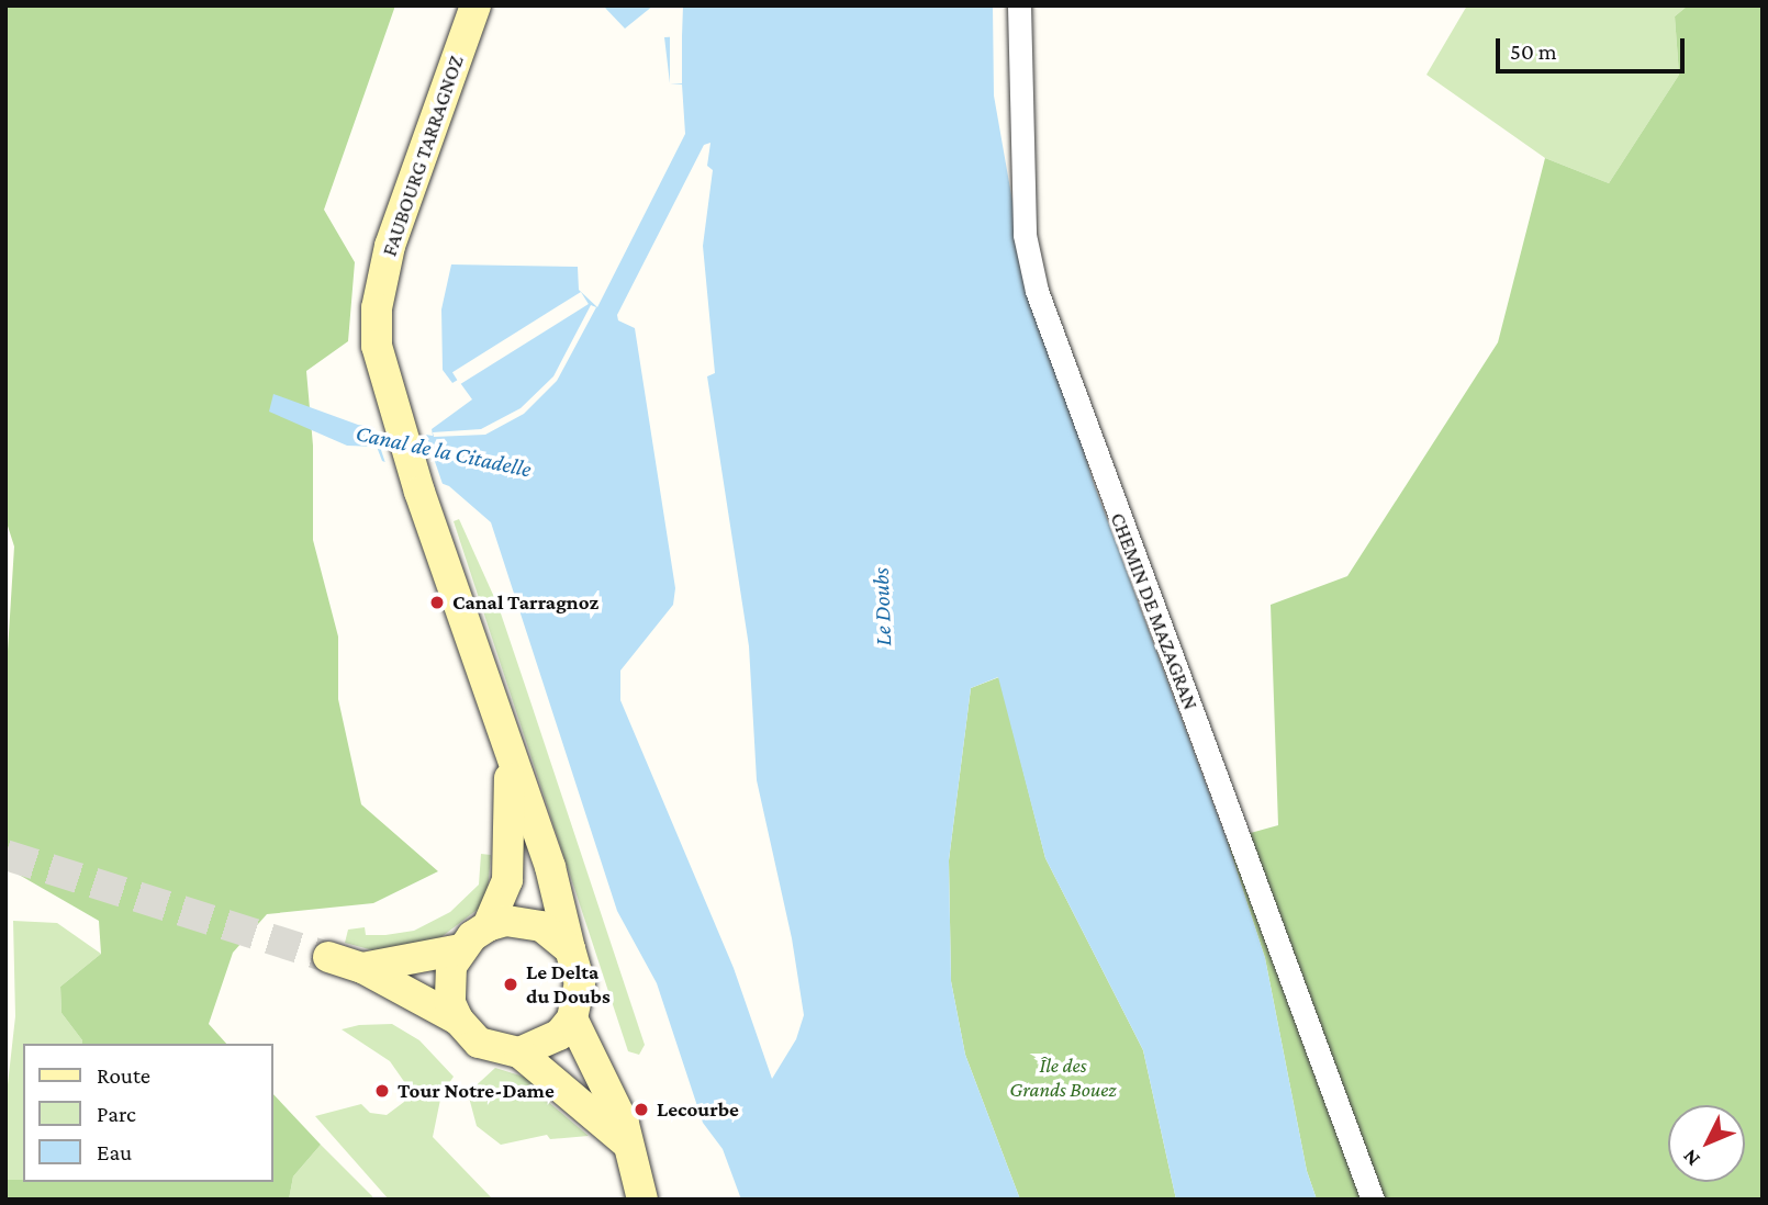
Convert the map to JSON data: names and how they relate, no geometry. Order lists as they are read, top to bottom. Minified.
{"streets":{"main road":["FAUBOURG TARRAGNOZ"],"street":["CHEMIN DE MAZAGRAN"]},"water":["Canal de la Citadelle","Le Doubs"],"parks":["Île des Grands Bouez"],"places":["Canal Tarragnoz","Le Delta du Doubs","Tour Notre-Dame","Lecourbe"],"legend":["Route","Parc","Eau"],"scale_bar":"50 m","north":"bottom left"}
